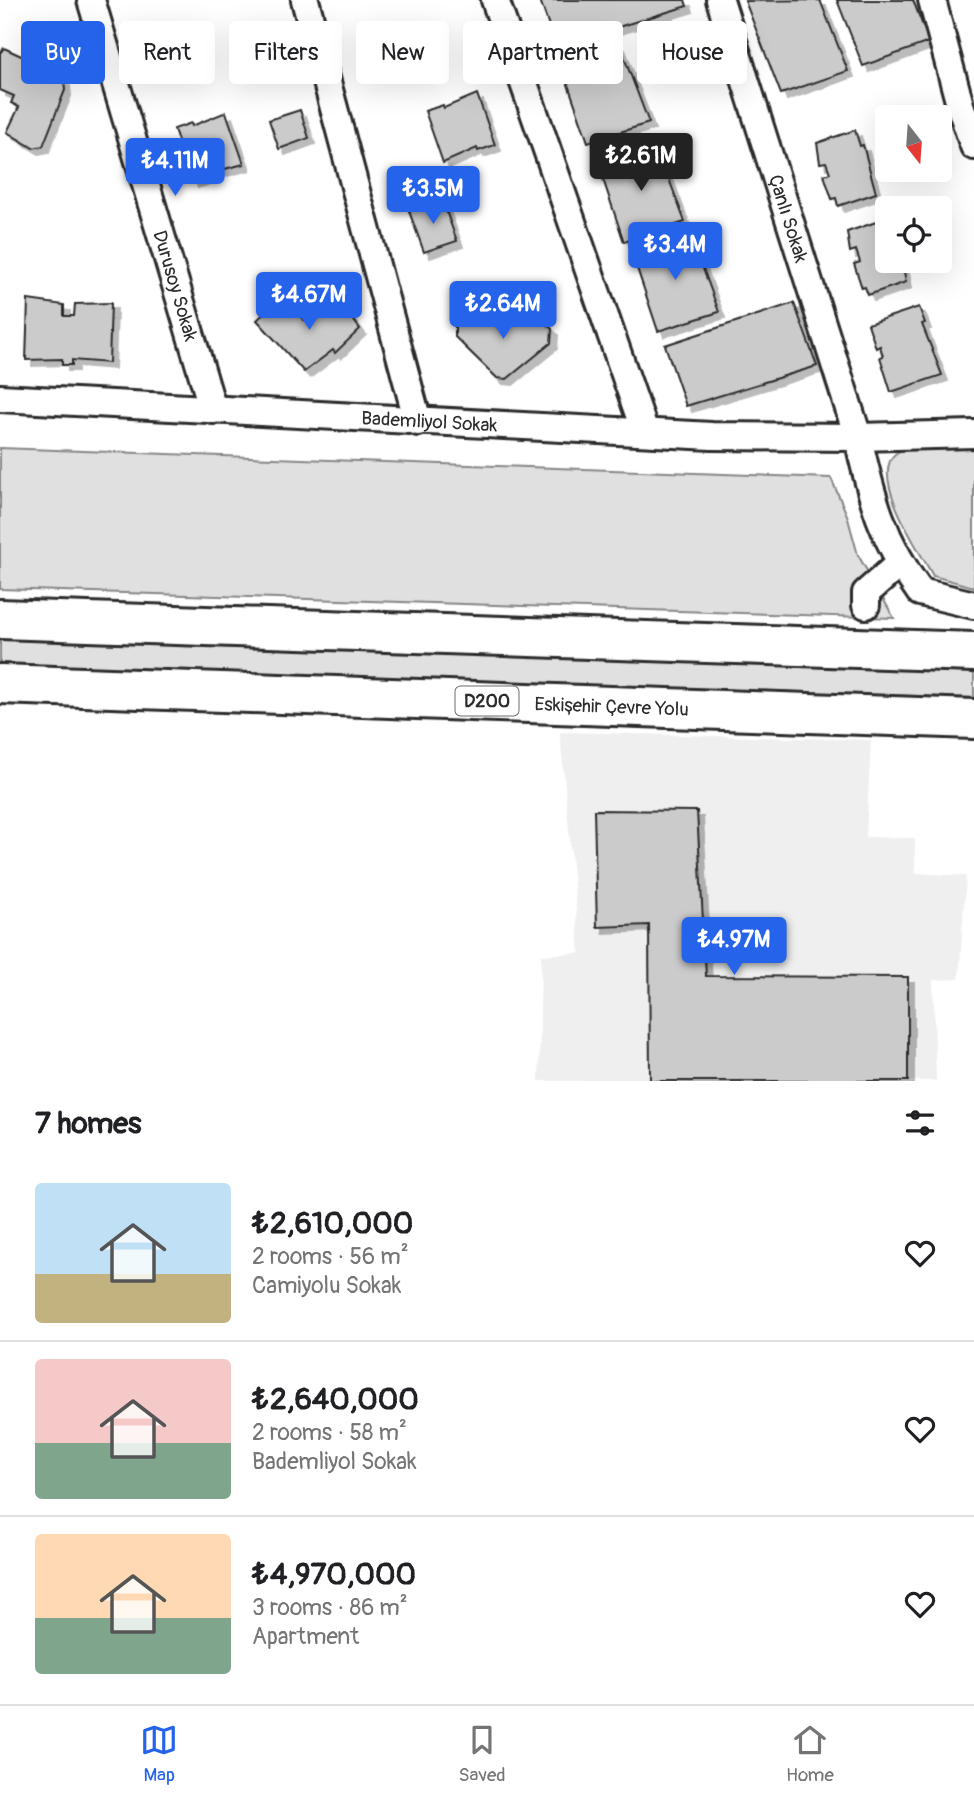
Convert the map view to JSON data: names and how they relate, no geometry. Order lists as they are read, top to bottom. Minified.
{"streets":{"highway":["D200","Eskişehir Çevre Yolu"],"street":["Çanlı Sokak","Durusoy Sokak","Bademliyol Sokak"]},"crossings":[["Çanlı Sokak","Bademliyol Sokak"],["Durusoy Sokak","Bademliyol Sokak"]],"north":"bottom","page":{"chip":["Buy","Rent","Filters","New","Apartment","House"],"price":["₺2.61M","₺4.11M","₺3.5M","₺3.4M","₺4.67M","₺2.64M","₺4.97M"],"heading":"7 homes","list":[{"name":"₺2,610,000","note":"2 rooms · 56 m² · Camiyolu Sokak"},{"name":"₺2,640,000","note":"2 rooms · 58 m² · Bademliyol Sokak"},{"name":"₺4,970,000","note":"3 rooms · 86 m² · Apartment"}],"tabs":["Map","Saved","Home"]}}
